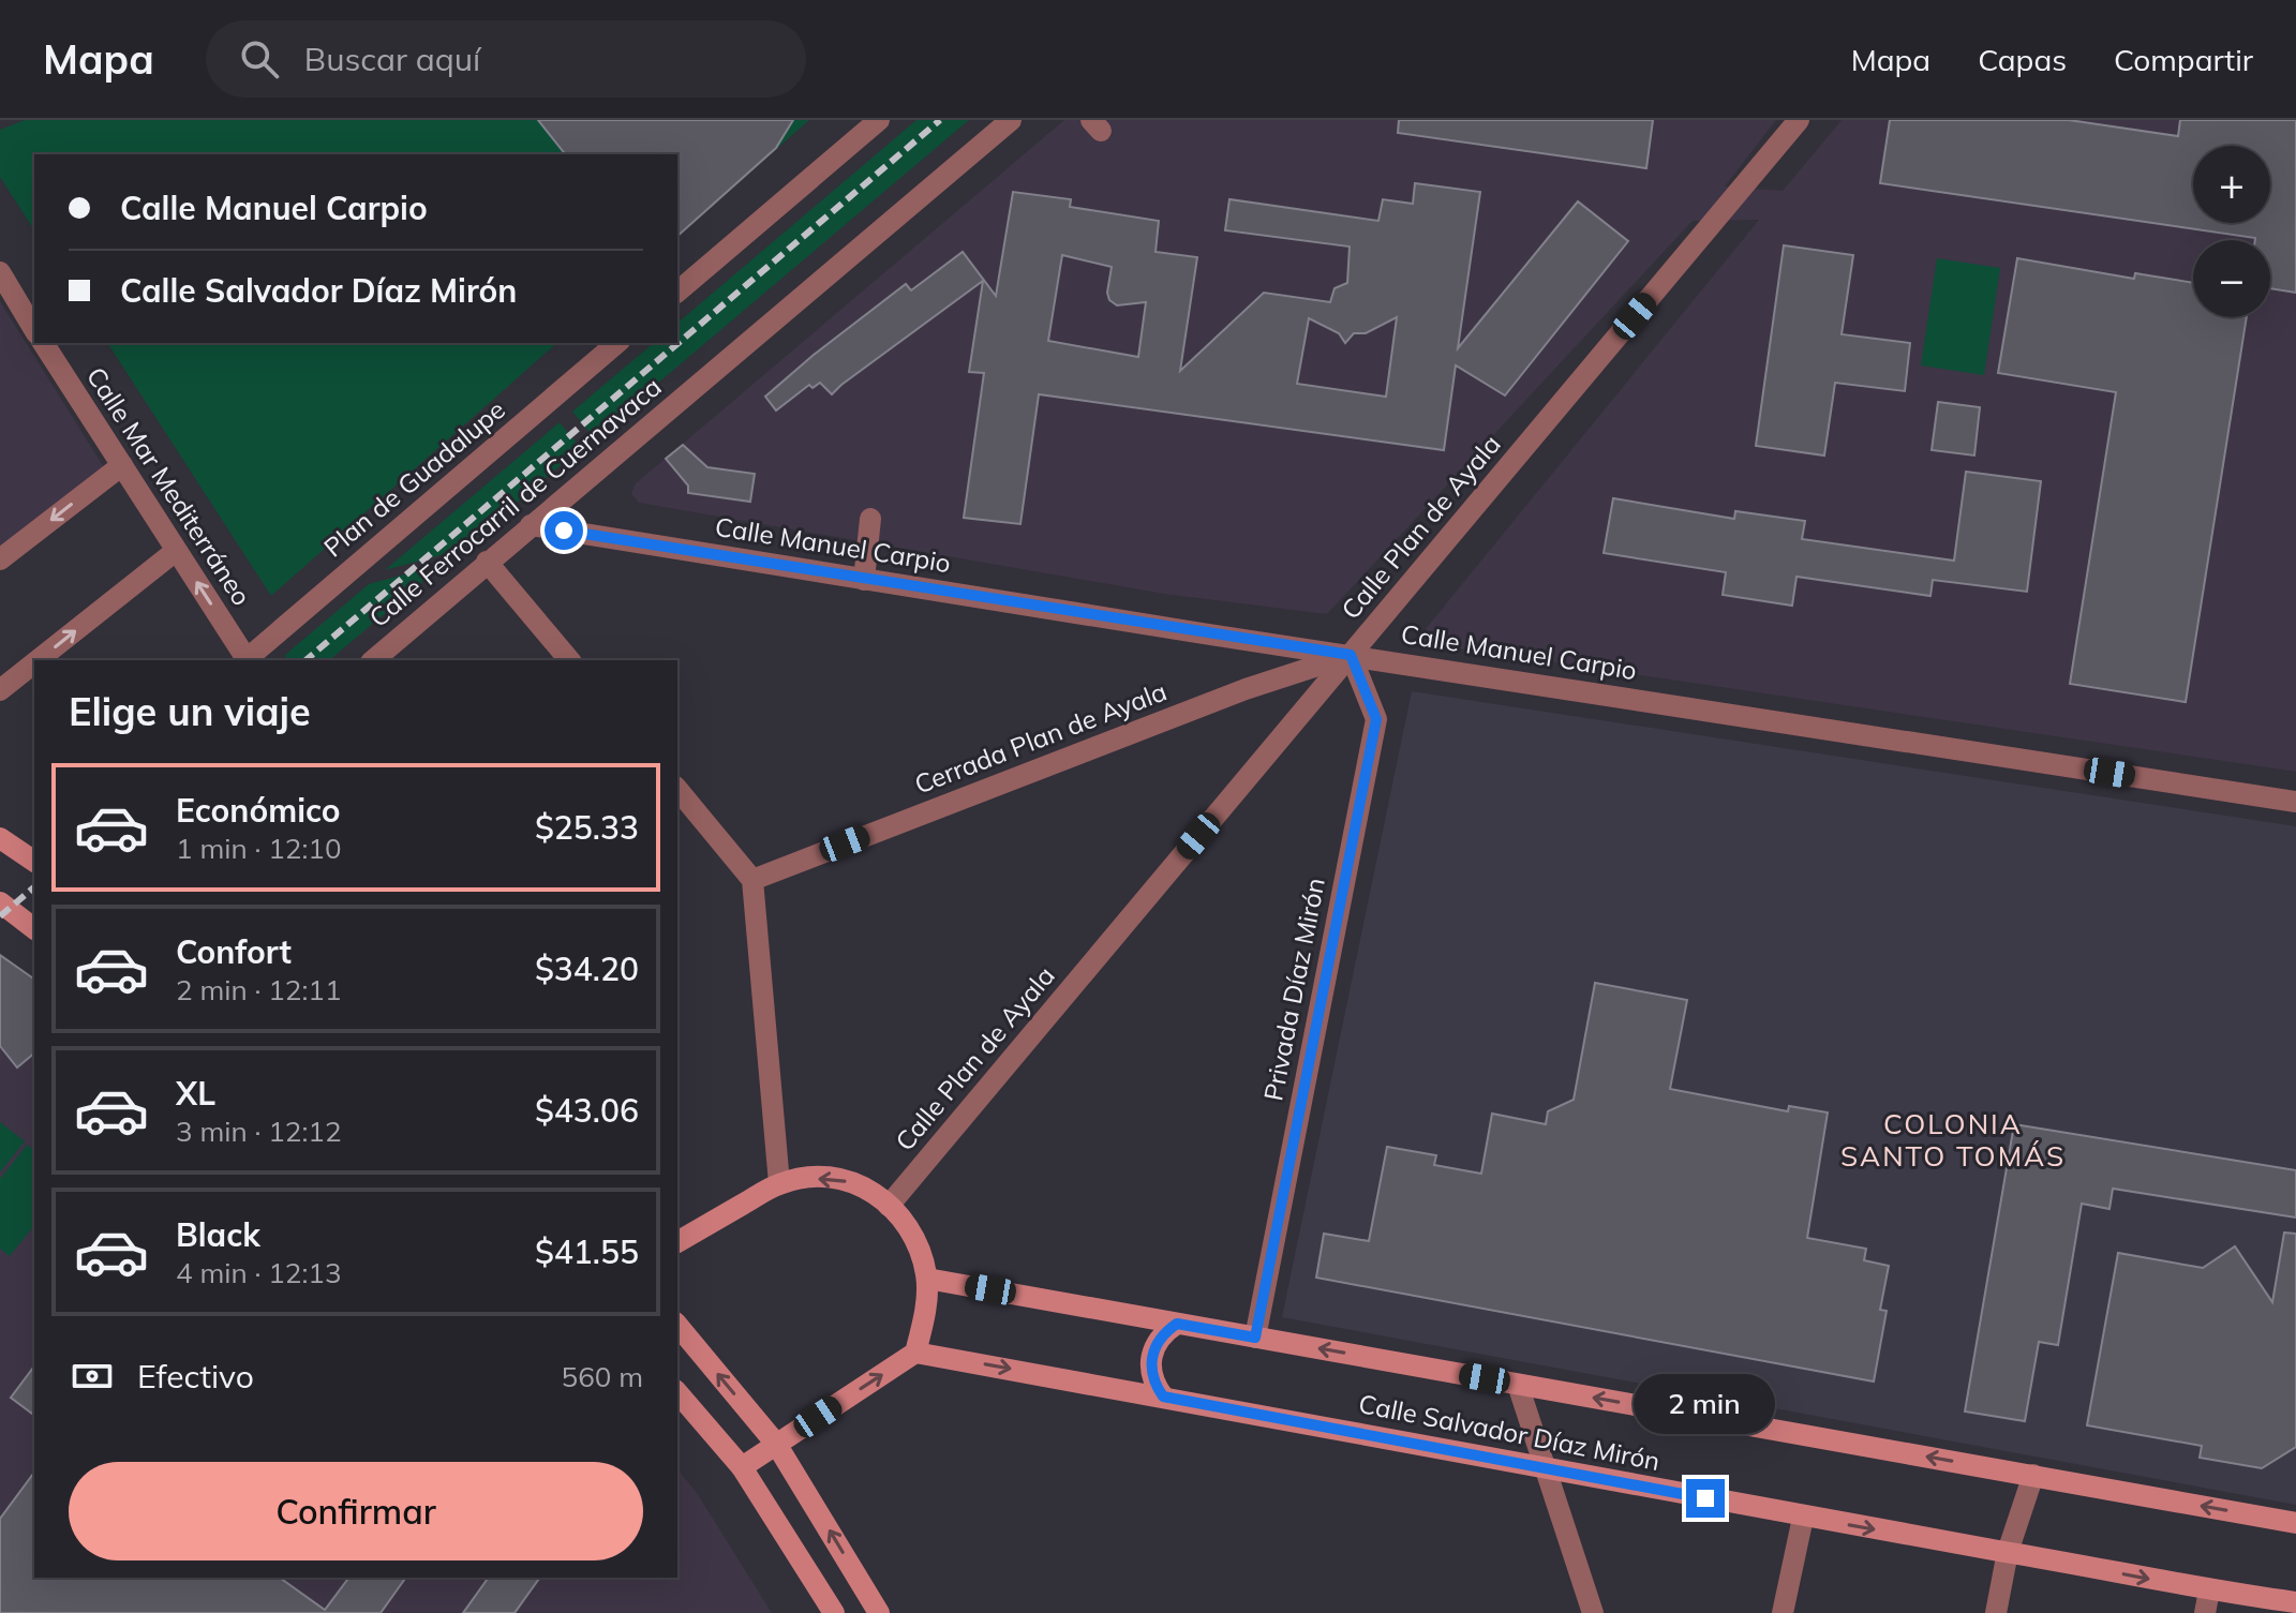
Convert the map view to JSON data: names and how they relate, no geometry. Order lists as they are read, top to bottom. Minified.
{"streets":{"street":["Plan de Guadalupe","Calle Mar Mediterráneo","Calle Ferrocarril de Cuernavaca","Calle Plan de Ayala","Calle Manuel Carpio","Cerrada Plan de Ayala","Privada Díaz Mirón","Calle Salvador Díaz Mirón"]},"crossings":[["Plan de Guadalupe","Calle Mar Mediterráneo"],["Calle Ferrocarril de Cuernavaca","Calle Manuel Carpio"],["Calle Plan de Ayala","Calle Manuel Carpio"],["Calle Plan de Ayala","Cerrada Plan de Ayala"],["Calle Plan de Ayala","Privada Díaz Mirón"],["Calle Manuel Carpio","Cerrada Plan de Ayala"],["Calle Manuel Carpio","Privada Díaz Mirón"],["Cerrada Plan de Ayala","Privada Díaz Mirón"],["Privada Díaz Mirón","Calle Salvador Díaz Mirón"]],"districts":["COLONIA SANTO TOMÁS"],"page":{"header":"Mapa","search":"Buscar aquí","nav":["Mapa","Capas","Compartir"],"map_buttons":["+","−"],"banner":["Calle Manuel Carpio","Calle Salvador Díaz Mirón"],"heading":"Elige un viaje","list":[{"name":"Económico","note":"1 min · 12:10","value":"$25.33"},{"name":"Confort","note":"2 min · 12:11","value":"$34.20"},{"name":"XL","note":"3 min · 12:12","value":"$43.06"},{"name":"Black","note":"4 min · 12:13","value":"$41.55"}],"pay":["Efectivo","560 m"],"bubble":"2 min","buttons":"Confirmar"}}
